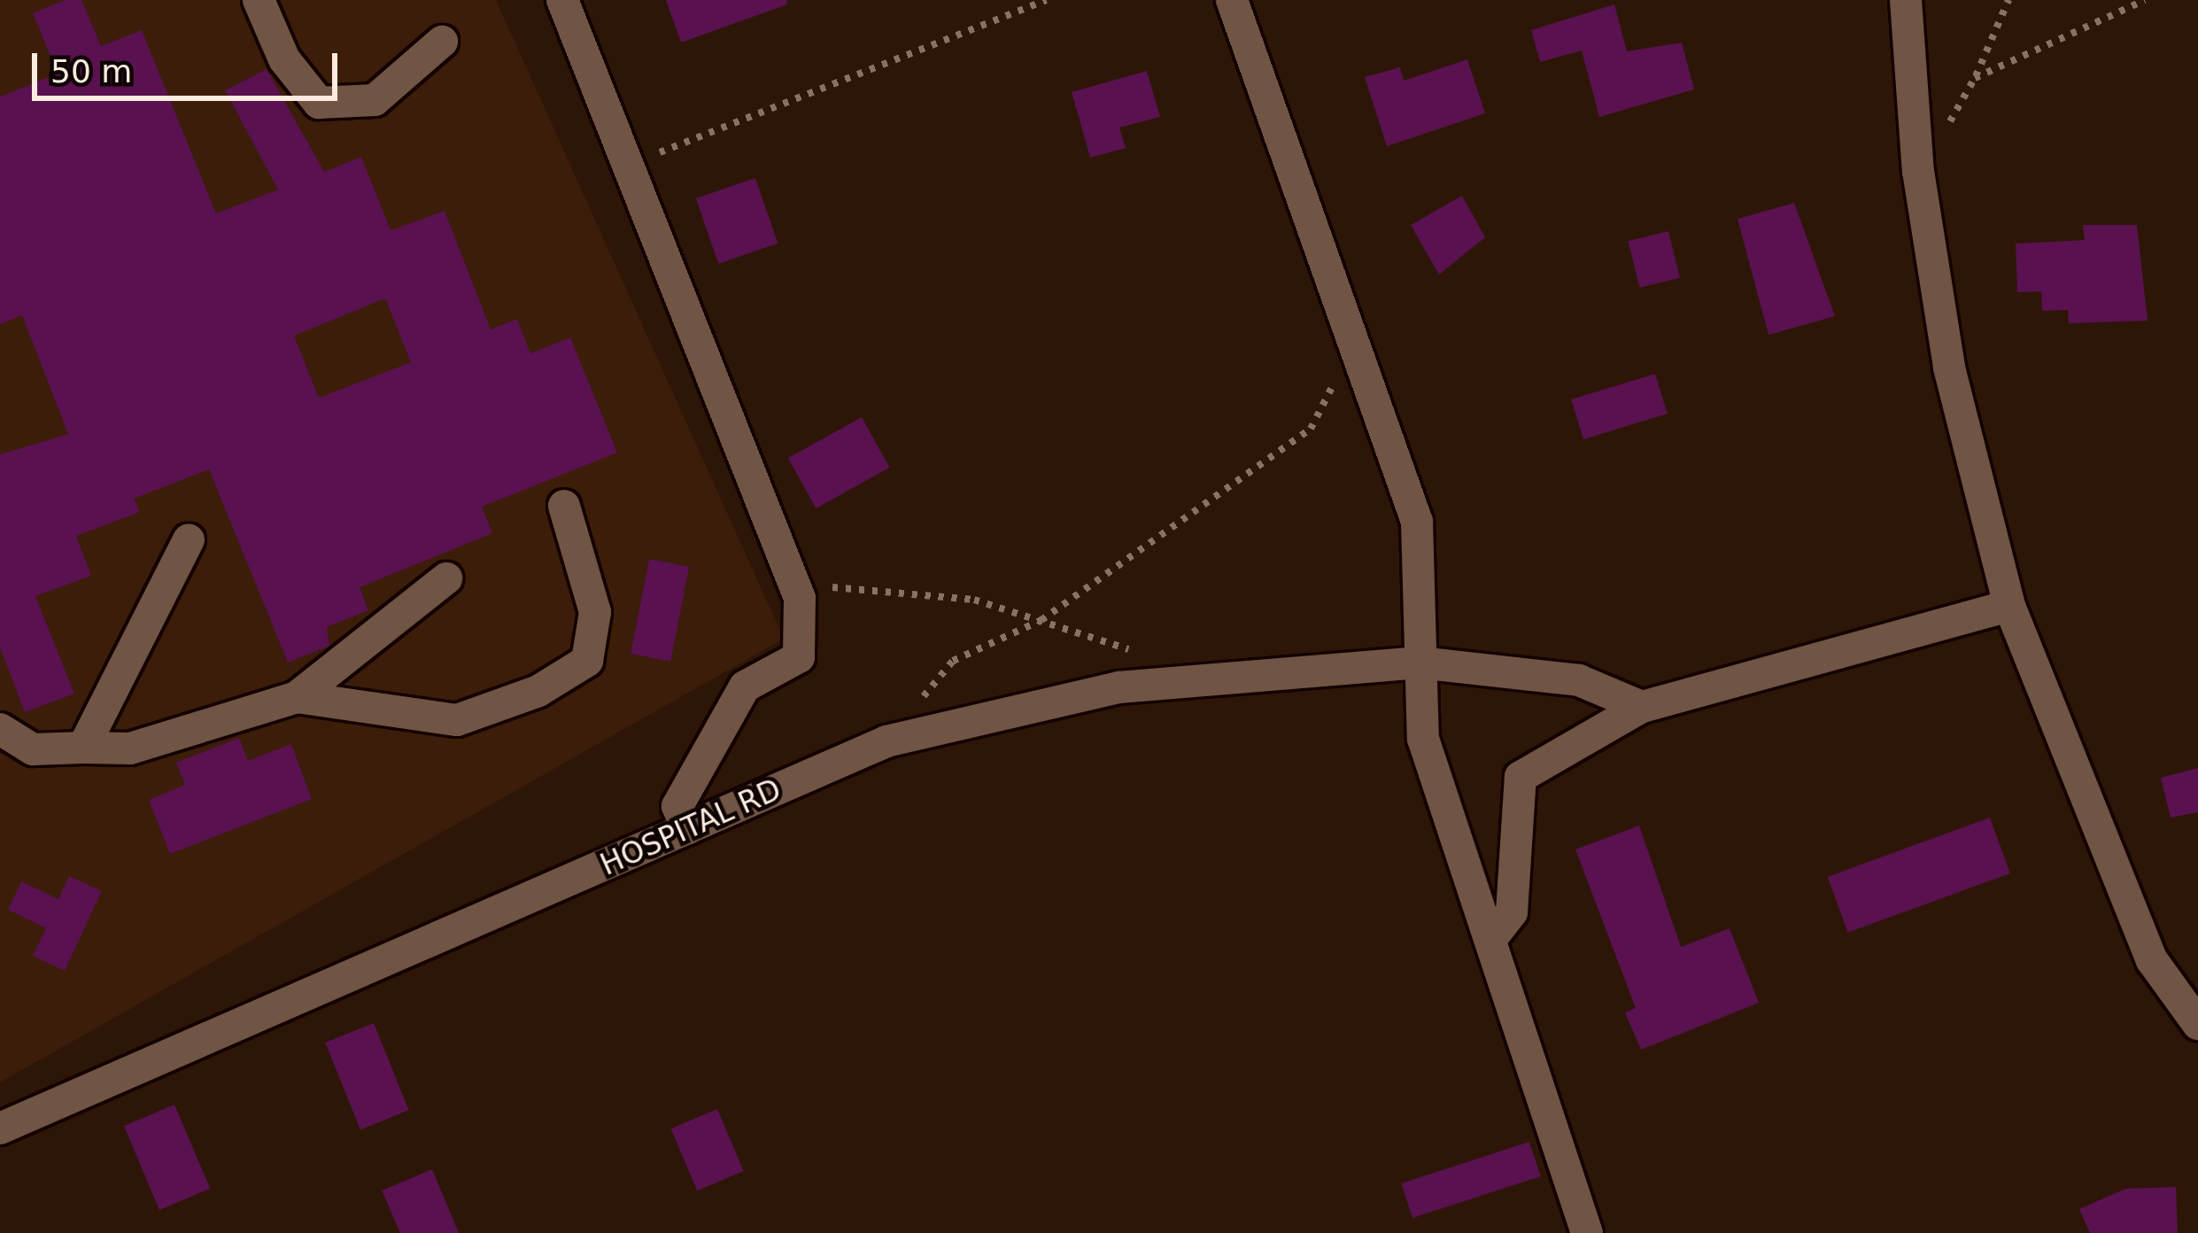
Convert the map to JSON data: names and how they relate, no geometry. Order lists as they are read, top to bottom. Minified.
{"streets":{"street":["HOSPITAL RD"]},"scale_bar":"50 m"}
